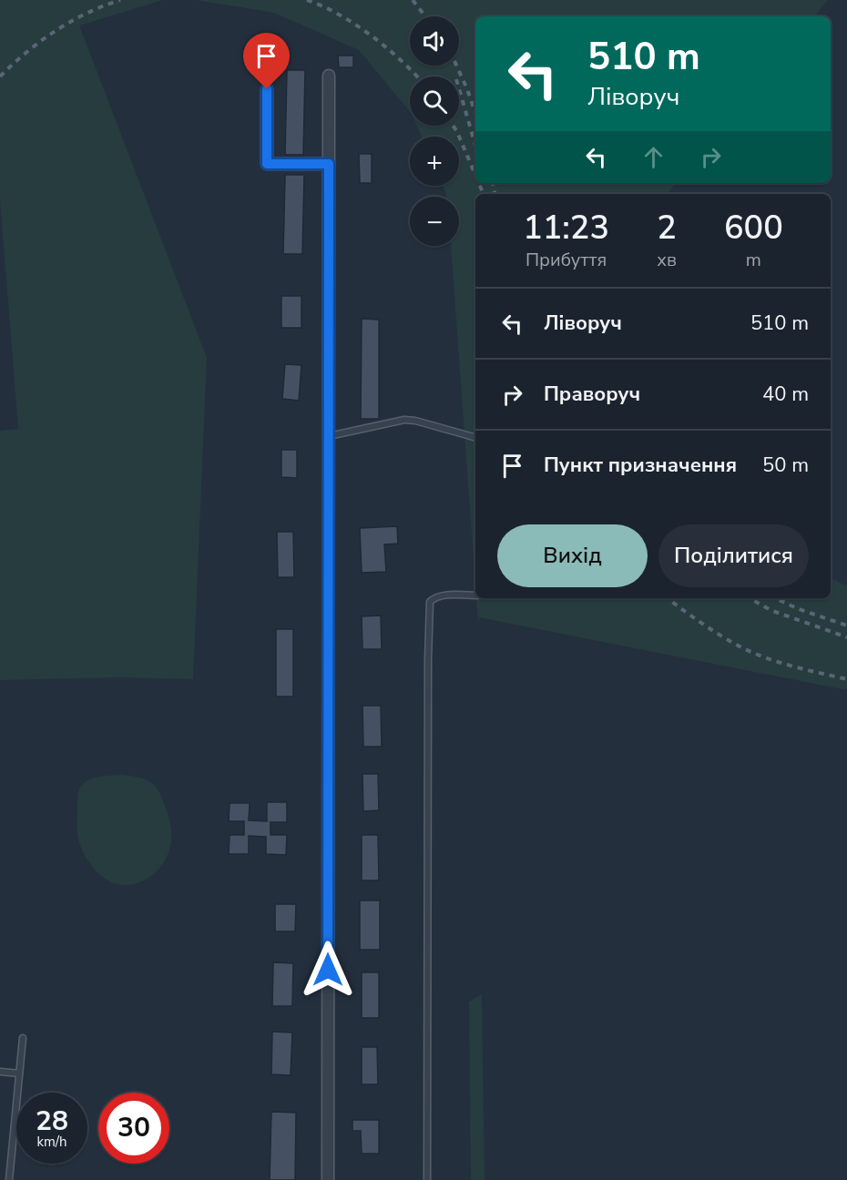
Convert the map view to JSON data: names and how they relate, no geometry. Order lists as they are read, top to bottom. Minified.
{"page":{"map_buttons":["+","−"],"turn":["510 m","Ліворуч"],"eta":["11:23","Прибуття","2","хв","600","m"],"list":[{"name":"Ліворуч","value":"510 m"},{"name":"Праворуч","value":"40 m"},{"name":"Пункт призначення","value":"50 m"}],"buttons":["Вихід","Поділитися"],"speed":"28 km/h","limit":"30"}}
